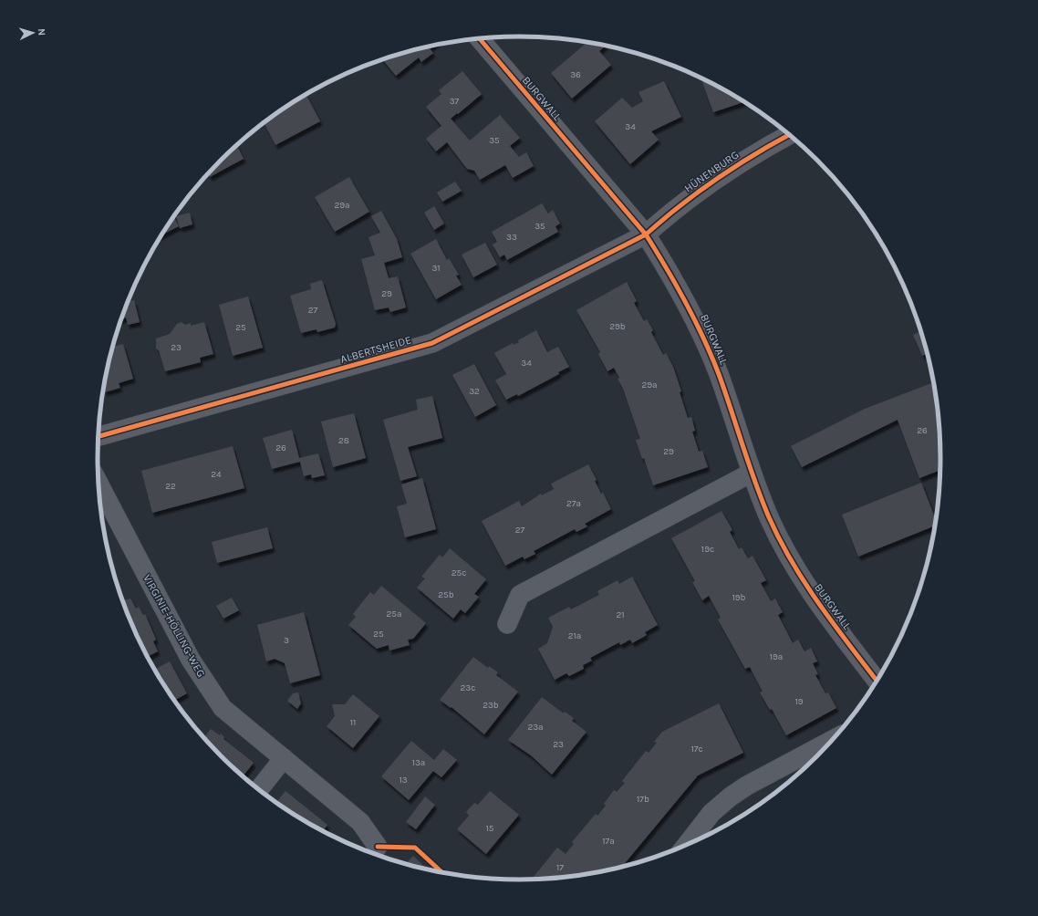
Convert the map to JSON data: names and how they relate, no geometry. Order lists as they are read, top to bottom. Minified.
{"streets":{"street":["BURGWALL","HÜNENBURG","ALBERTSHEIDE","VIRGINIE-HÖLLING-WEG"]},"crossings":[["BURGWALL","HÜNENBURG"],["BURGWALL","ALBERTSHEIDE"],["HÜNENBURG","ALBERTSHEIDE"]],"house_numbers":["36","37","34","35","29a","35","33","31","29","27","29b","25","23","34","29a","32","26","28","26","29","24","22","27a","27","19c","25c","25b","19b","25a","21","25","21a","3","19a","23c","19","23b","11","23a","23","17c","13a","13","17b","15","17a","17"],"north":"right"}
